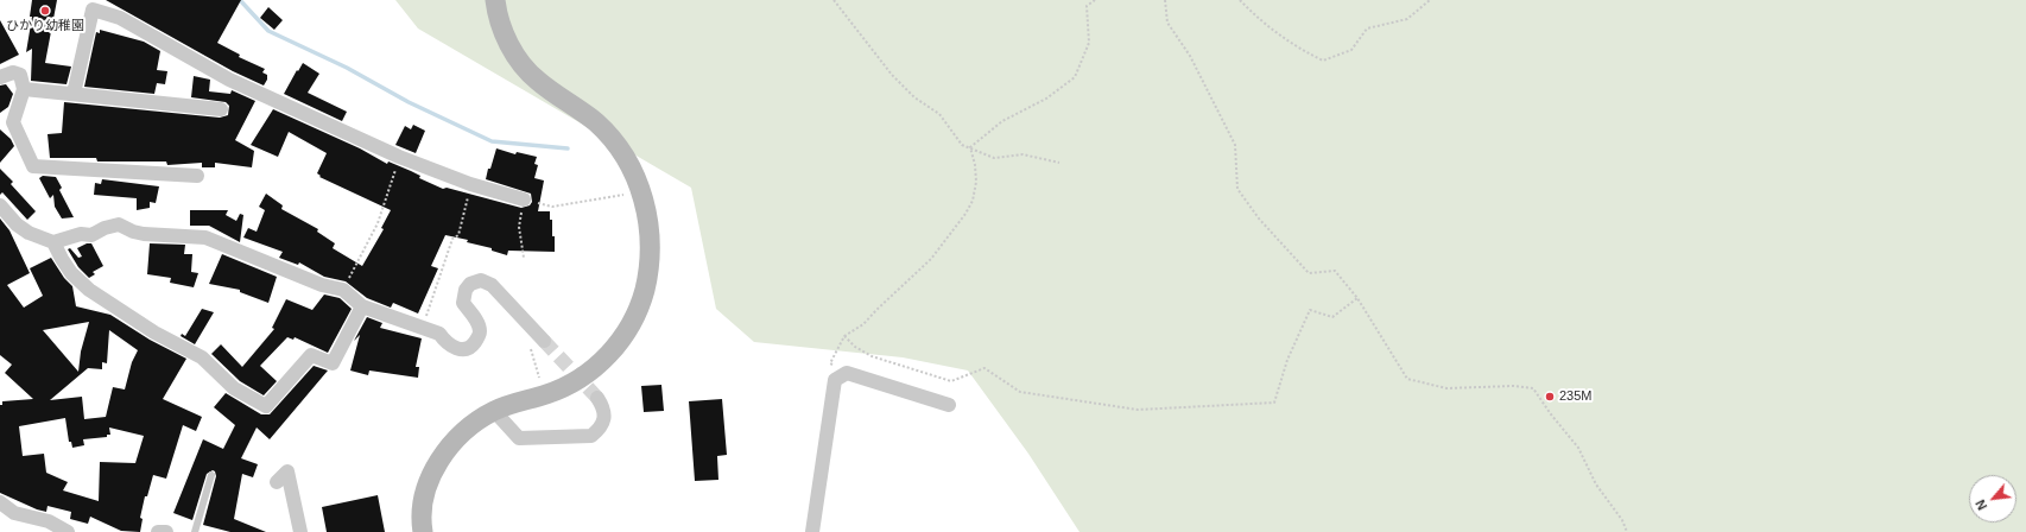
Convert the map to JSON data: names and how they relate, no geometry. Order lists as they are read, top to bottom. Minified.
{"places":["ひかり幼稚園","235M"],"north":"bottom left"}
